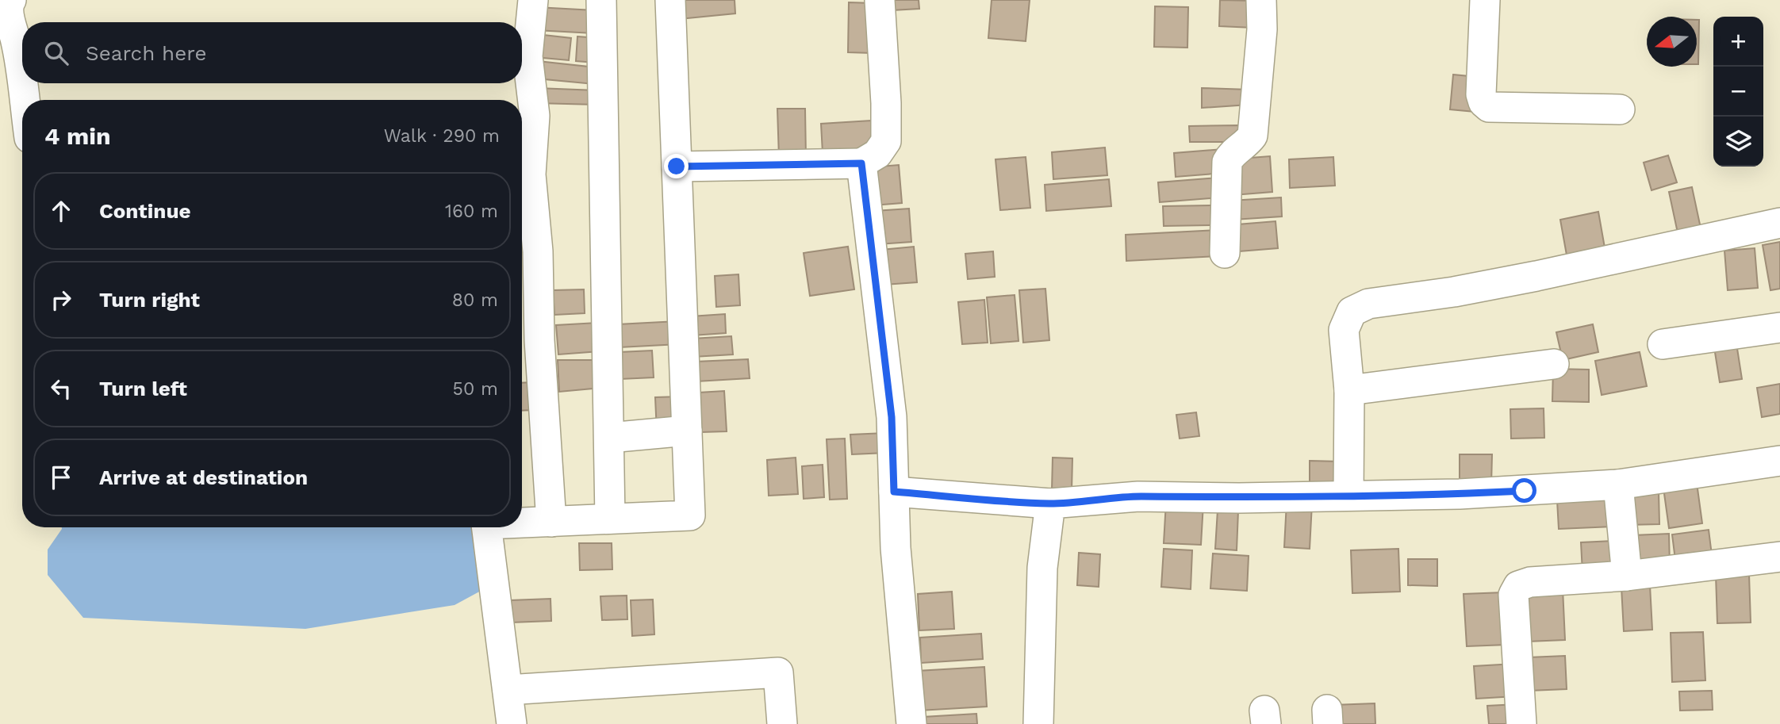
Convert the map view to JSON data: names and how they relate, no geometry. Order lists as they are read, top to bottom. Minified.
{"north":"left","page":{"map_buttons":["+","−"],"search":"Search here","heading":["4 min","Walk · 290 m"],"list":[["Continue","160 m"],["Turn right","80 m"],["Turn left","50 m"],"Arrive at destination"]}}
